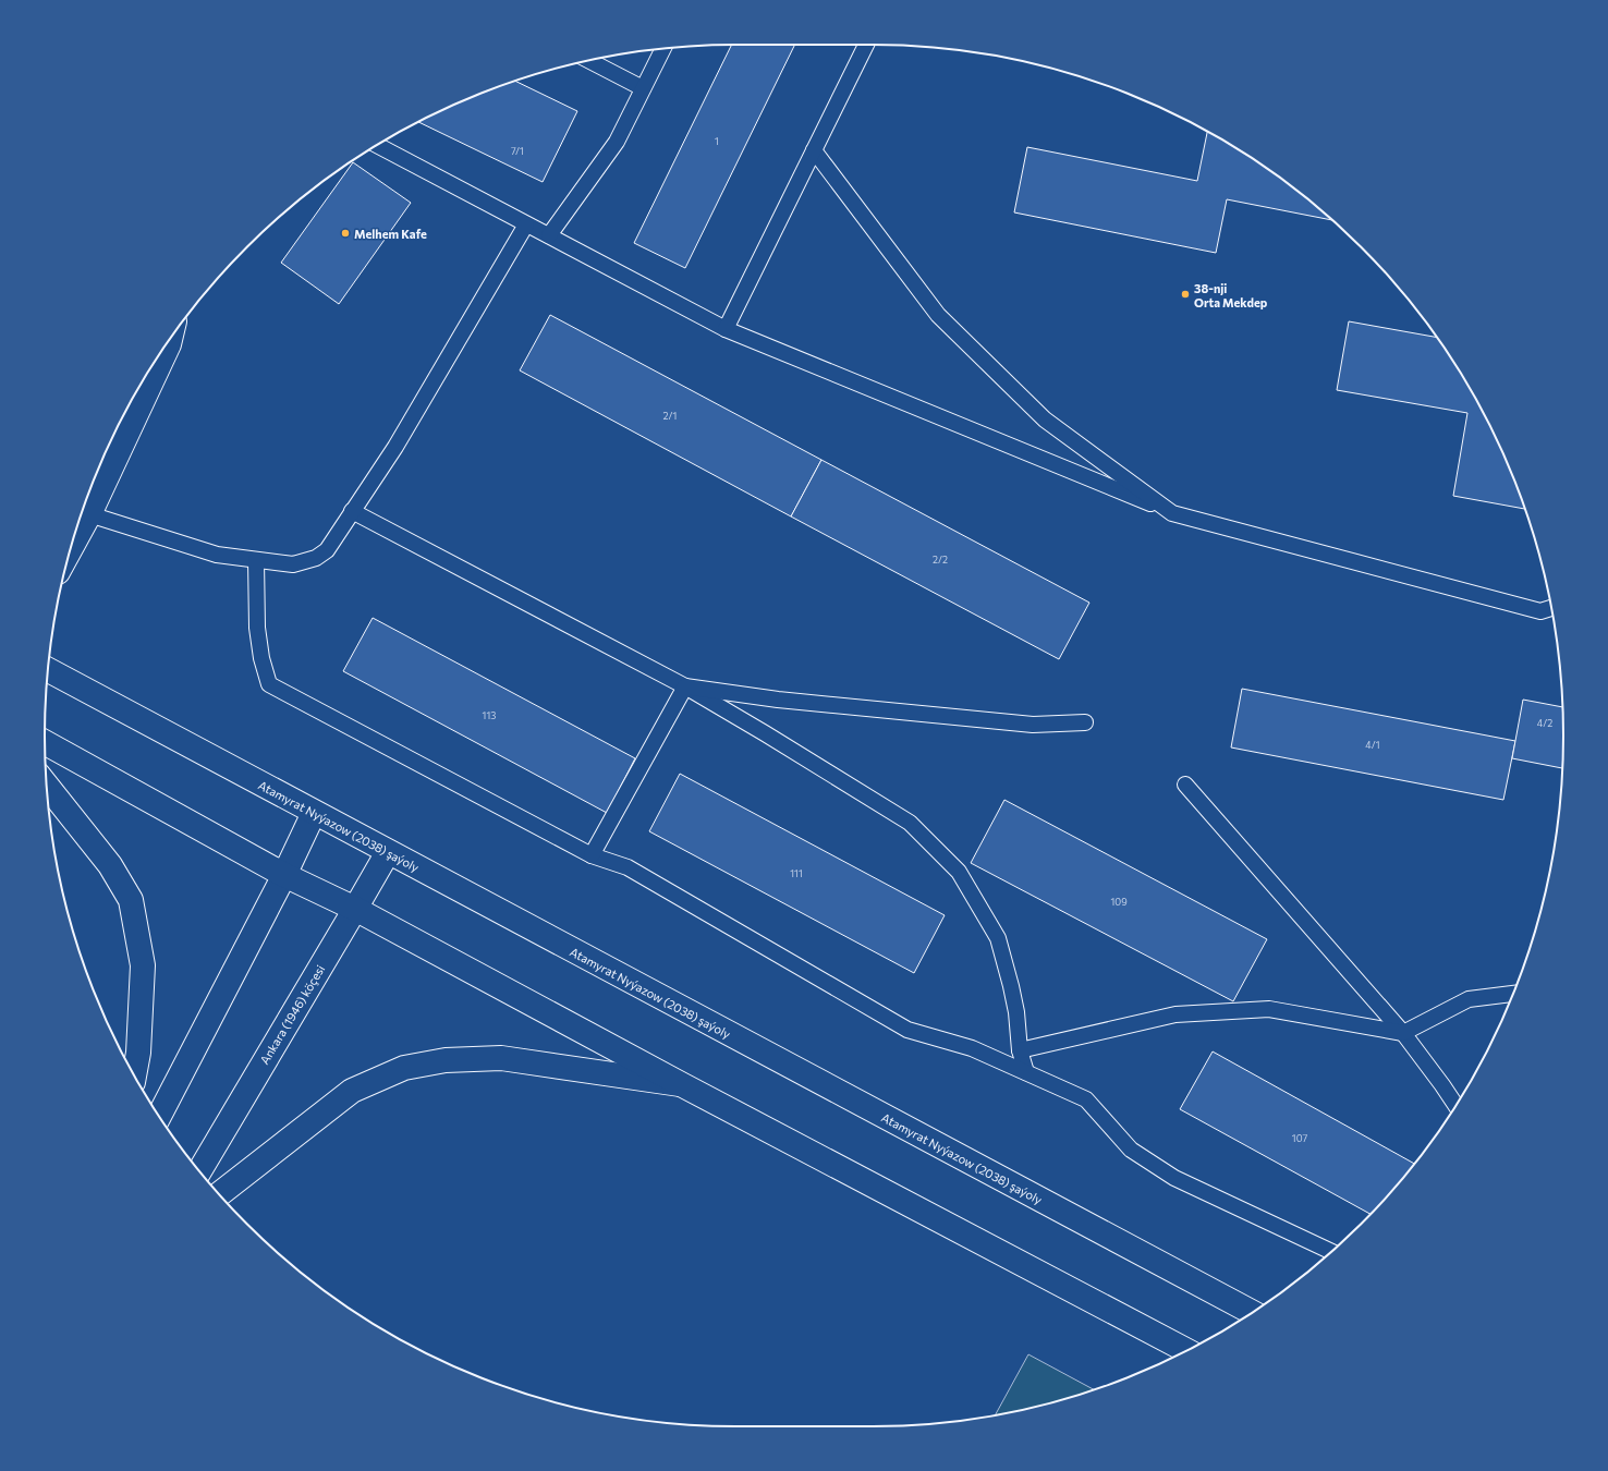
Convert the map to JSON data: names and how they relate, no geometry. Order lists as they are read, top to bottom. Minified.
{"streets":{"main road":["Atamyrat Nyýazow (2038) şaýoly","Ankara (1946) köçesi"]},"crossings":[["Atamyrat Nyýazow (2038) şaýoly","Ankara (1946) köçesi"]],"places":["Melhem Kafe","38-nji Orta Mekdep"],"house_numbers":["1","7/1","2/1","2/2","113","4/2","4/1","111","109","107"]}
